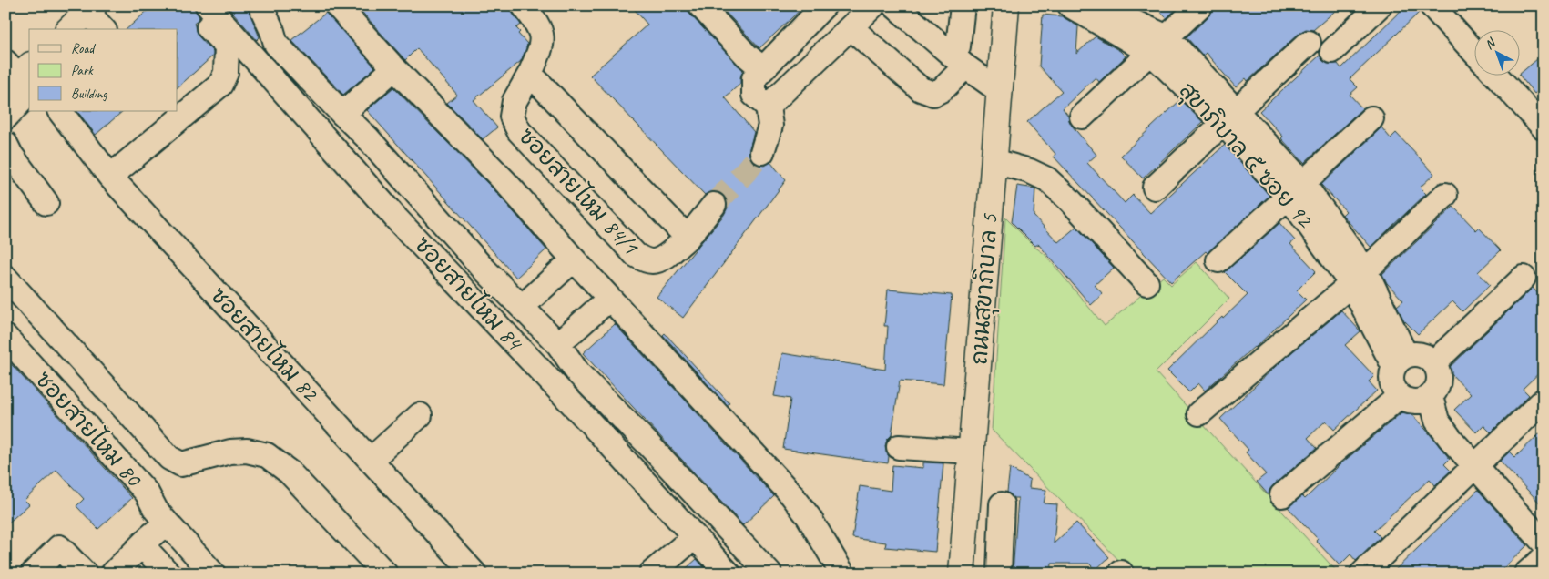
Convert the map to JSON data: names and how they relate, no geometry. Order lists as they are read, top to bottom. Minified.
{"streets":{"main road":["ถนนสุขาภิบาล 5"],"street":["ซอยสายไหม 84/1","ซอยสายไหม 84","ซอยสายไหม 82","ซอยสายไหม 80"]},"legend":["Road","Park","Building"],"north":"top left"}
